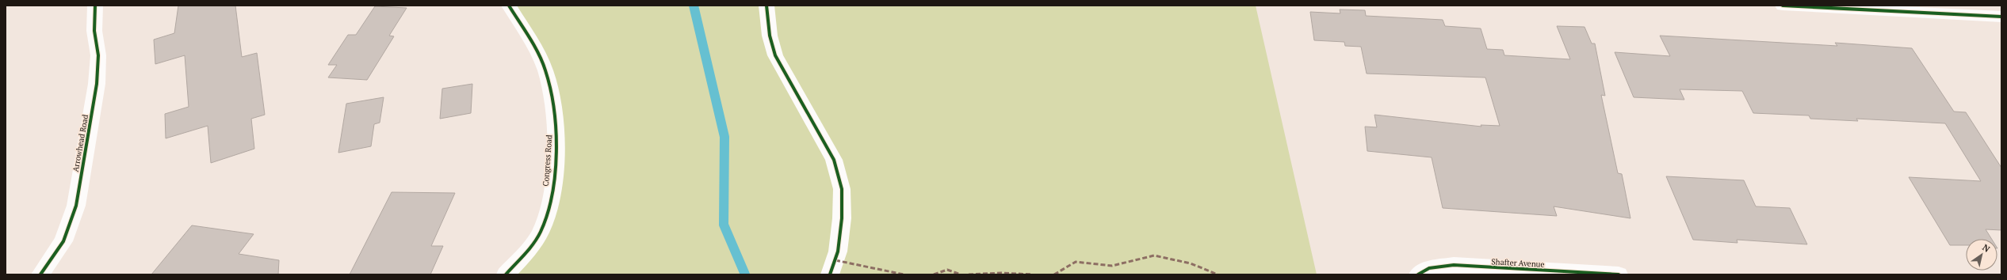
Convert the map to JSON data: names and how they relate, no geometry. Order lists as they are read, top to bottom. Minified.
{"streets":{"street":["Arrowhead Road","Congress Road","Shafter Avenue"]},"north":"top right"}
